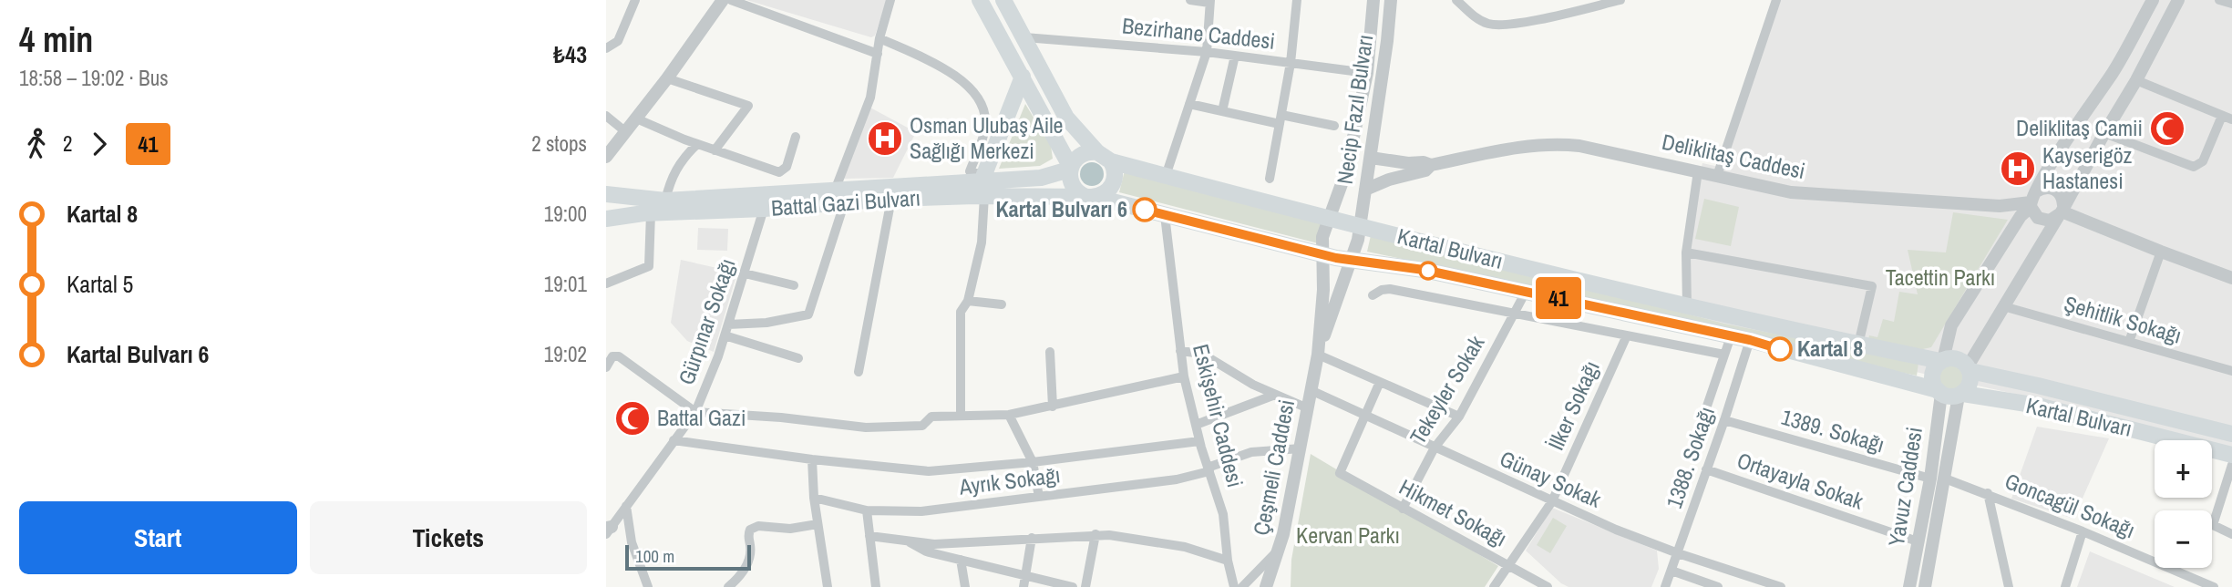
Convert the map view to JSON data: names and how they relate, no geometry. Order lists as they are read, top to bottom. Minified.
{"streets":{"main road":["Battal Gazi Bulvarı","Kartal Bulvarı"],"street":["Bezirhane Caddesi","Necip Fazıl Bulvarı","Deliklitaş Caddesi","Şehitlik Sokağı","Gürpınar Sokağı","Tekeyler Sokak","İlker Sokağı","Eskişehir Caddesi","1389. Sokağı","1388. Sokağı","Çeşmeli Caddesi","Günay Sokak","Ayrık Sokağı","Ortayayla Sokak","Yavuz Caddesi","Goncagül Sokağı","Hikmet Sokağı"]},"crossings":[["Bezirhane Caddesi","Necip Fazıl Bulvarı"],["Necip Fazıl Bulvarı","Deliklitaş Caddesi"],["Necip Fazıl Bulvarı","Kartal Bulvarı"],["Necip Fazıl Bulvarı","Çeşmeli Caddesi"],["Battal Gazi Bulvarı","Kartal Bulvarı"],["Battal Gazi Bulvarı","Gürpınar Sokağı"],["Kartal Bulvarı","Tekeyler Sokak"],["Kartal Bulvarı","Eskişehir Caddesi"],["Kartal Bulvarı","1388. Sokağı"],["Kartal Bulvarı","Çeşmeli Caddesi"],["Kartal Bulvarı","Yavuz Caddesi"],["Tekeyler Sokak","Günay Sokak"],["Tekeyler Sokak","Hikmet Sokağı"],["İlker Sokağı","Günay Sokak"],["İlker Sokağı","Hikmet Sokağı"],["Eskişehir Caddesi","Ayrık Sokağı"],["1389. Sokağı","1388. Sokağı"],["1389. Sokağı","Yavuz Caddesi"],["1388. Sokağı","Günay Sokak"],["1388. Sokağı","Ortayayla Sokak"],["Çeşmeli Caddesi","Günay Sokak"],["Çeşmeli Caddesi","Ayrık Sokağı"],["Günay Sokak","Hikmet Sokağı"],["Ortayayla Sokak","Yavuz Caddesi"],["Yavuz Caddesi","Goncagül Sokağı"]],"parks":["Tacettin Parkı","Kervan Parkı"],"places":{"mosque":["Deliklitaş Camii","Battal Gazi"],"hospital":["Osman Ulubaş Aile Sağlığı Merkezi","Kayserigöz Hastanesi"],"other":["Kartal Bulvarı 6","Kartal 8"]},"lines":["bus line 41"],"scale_bar":"100 m","page":{"heading":["4 min","18:58 – 19:02 · Bus","₺43"],"on_map":"41","legs":["2","41","2 stops"],"list":[{"name":"Kartal 8","value":"19:00"},{"name":"Kartal 5","value":"19:01"},{"name":"Kartal Bulvarı 6","value":"19:02"}],"map_buttons":["+","−"],"buttons":["Start","Tickets"],"scale":"100 m"}}
